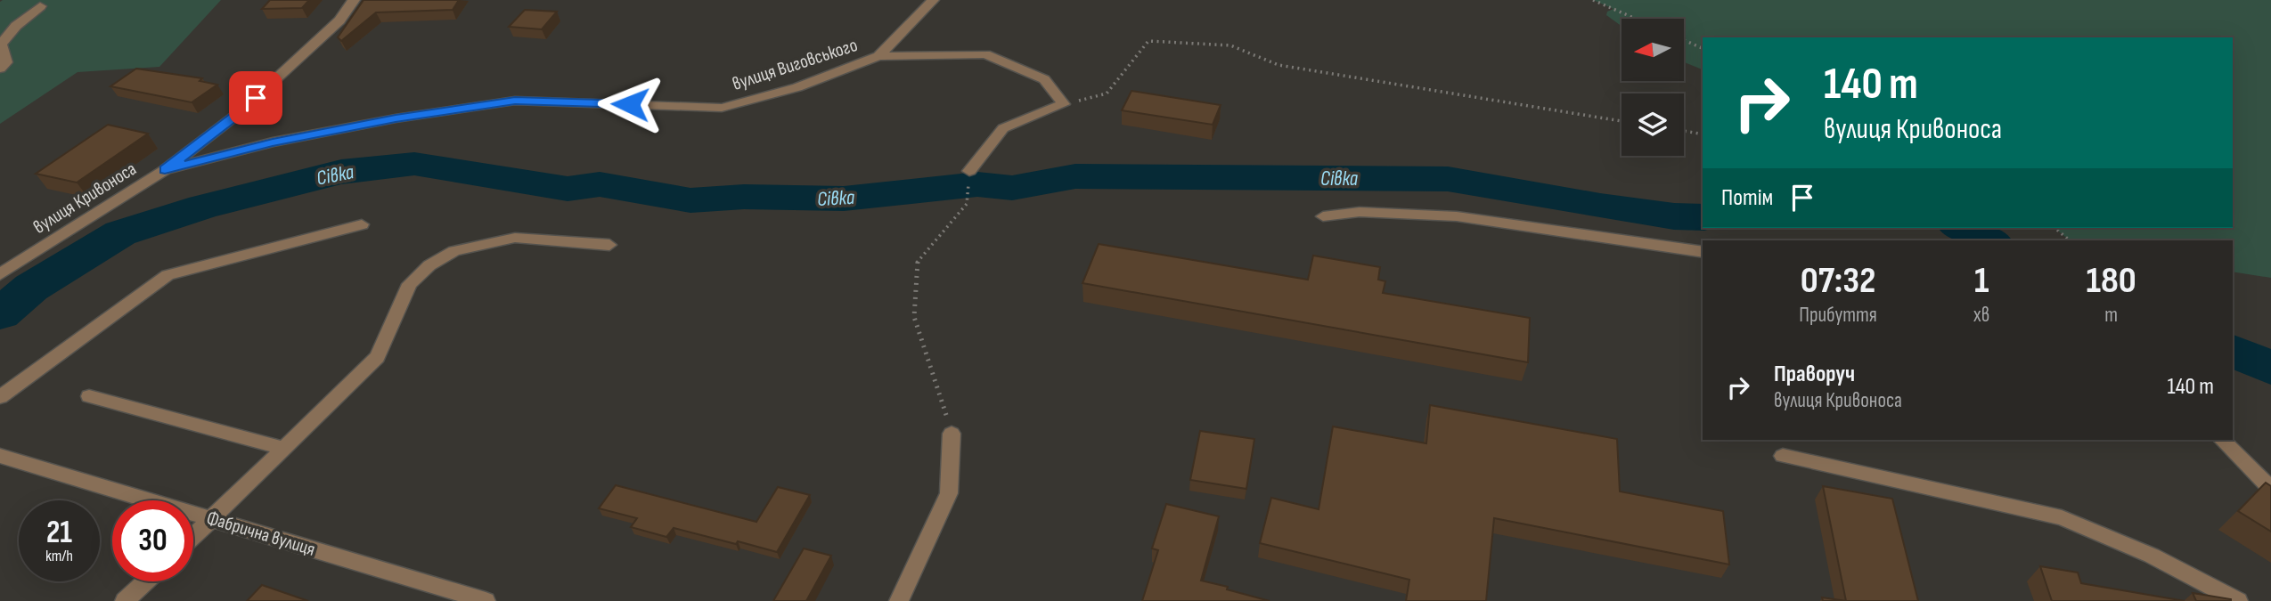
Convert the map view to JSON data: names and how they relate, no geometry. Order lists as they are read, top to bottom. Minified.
{"streets":{"street":["вулиця Виговського","вулиця Кривоноса","Фабрична вулиця"]},"crossings":[["вулиця Виговського","вулиця Кривоноса"]],"water":["Сівка"],"north":"left","page":{"turn":["140 m","вулиця Кривоноса"],"then":"Потім","eta":["07:32","Прибуття","1","хв","180","m"],"list":[{"name":"Праворуч","note":"вулиця Кривоноса","value":"140 m"}],"speed":"21 km/h","limit":"30"}}
